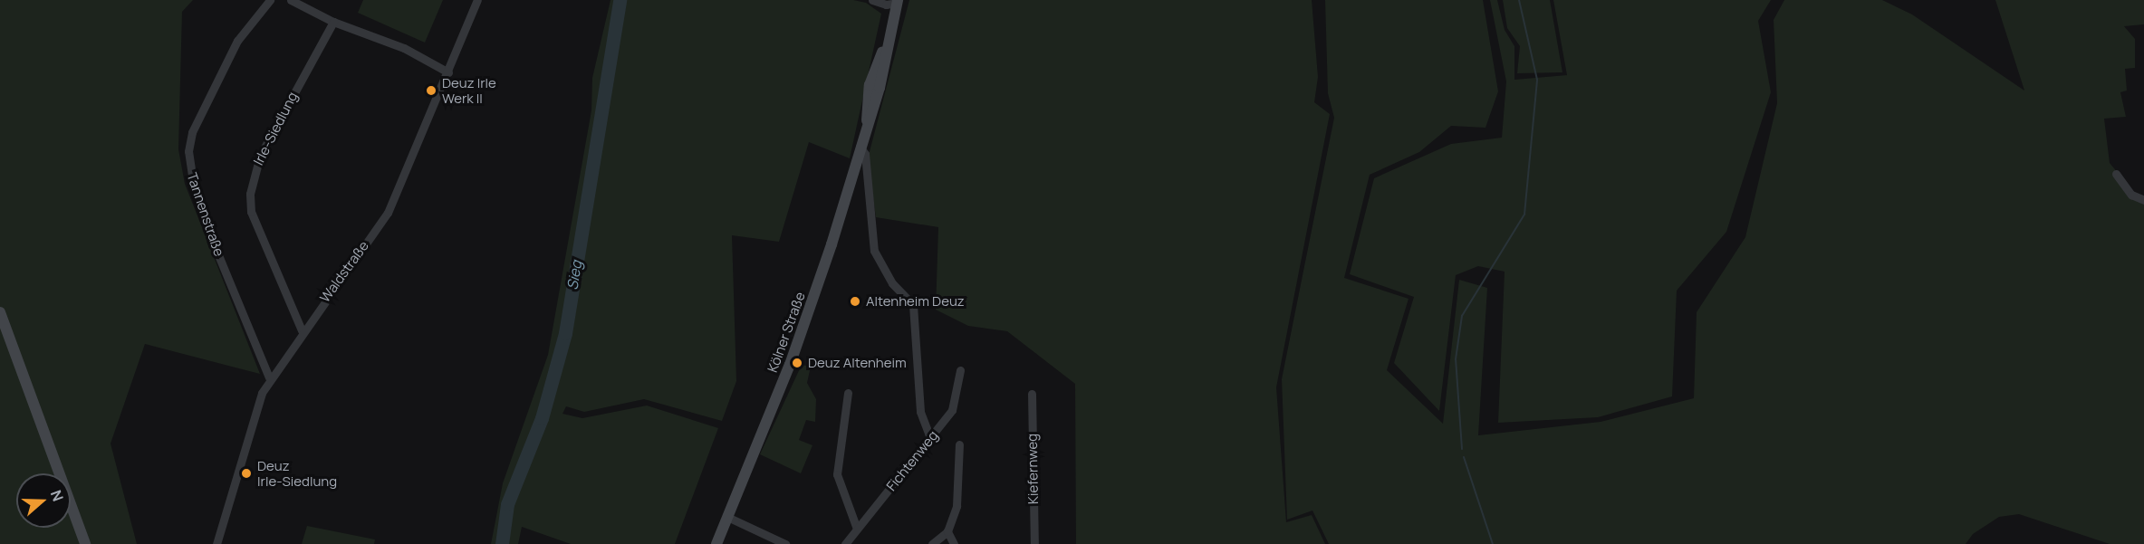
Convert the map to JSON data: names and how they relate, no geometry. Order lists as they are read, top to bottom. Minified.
{"streets":{"main road":["Kölner Straße"],"street":["Irle-Siedlung","Tannenstraße","Waldstraße","Fichtenweg","Kiefernweg"]},"crossings":[["Irle-Siedlung","Waldstraße"],["Tannenstraße","Waldstraße"]],"water":["Sieg"],"places":["Deuz Irle Werk II","Altenheim Deuz","Deuz Altenheim","Deuz Irle-Siedlung"],"north":"right"}
